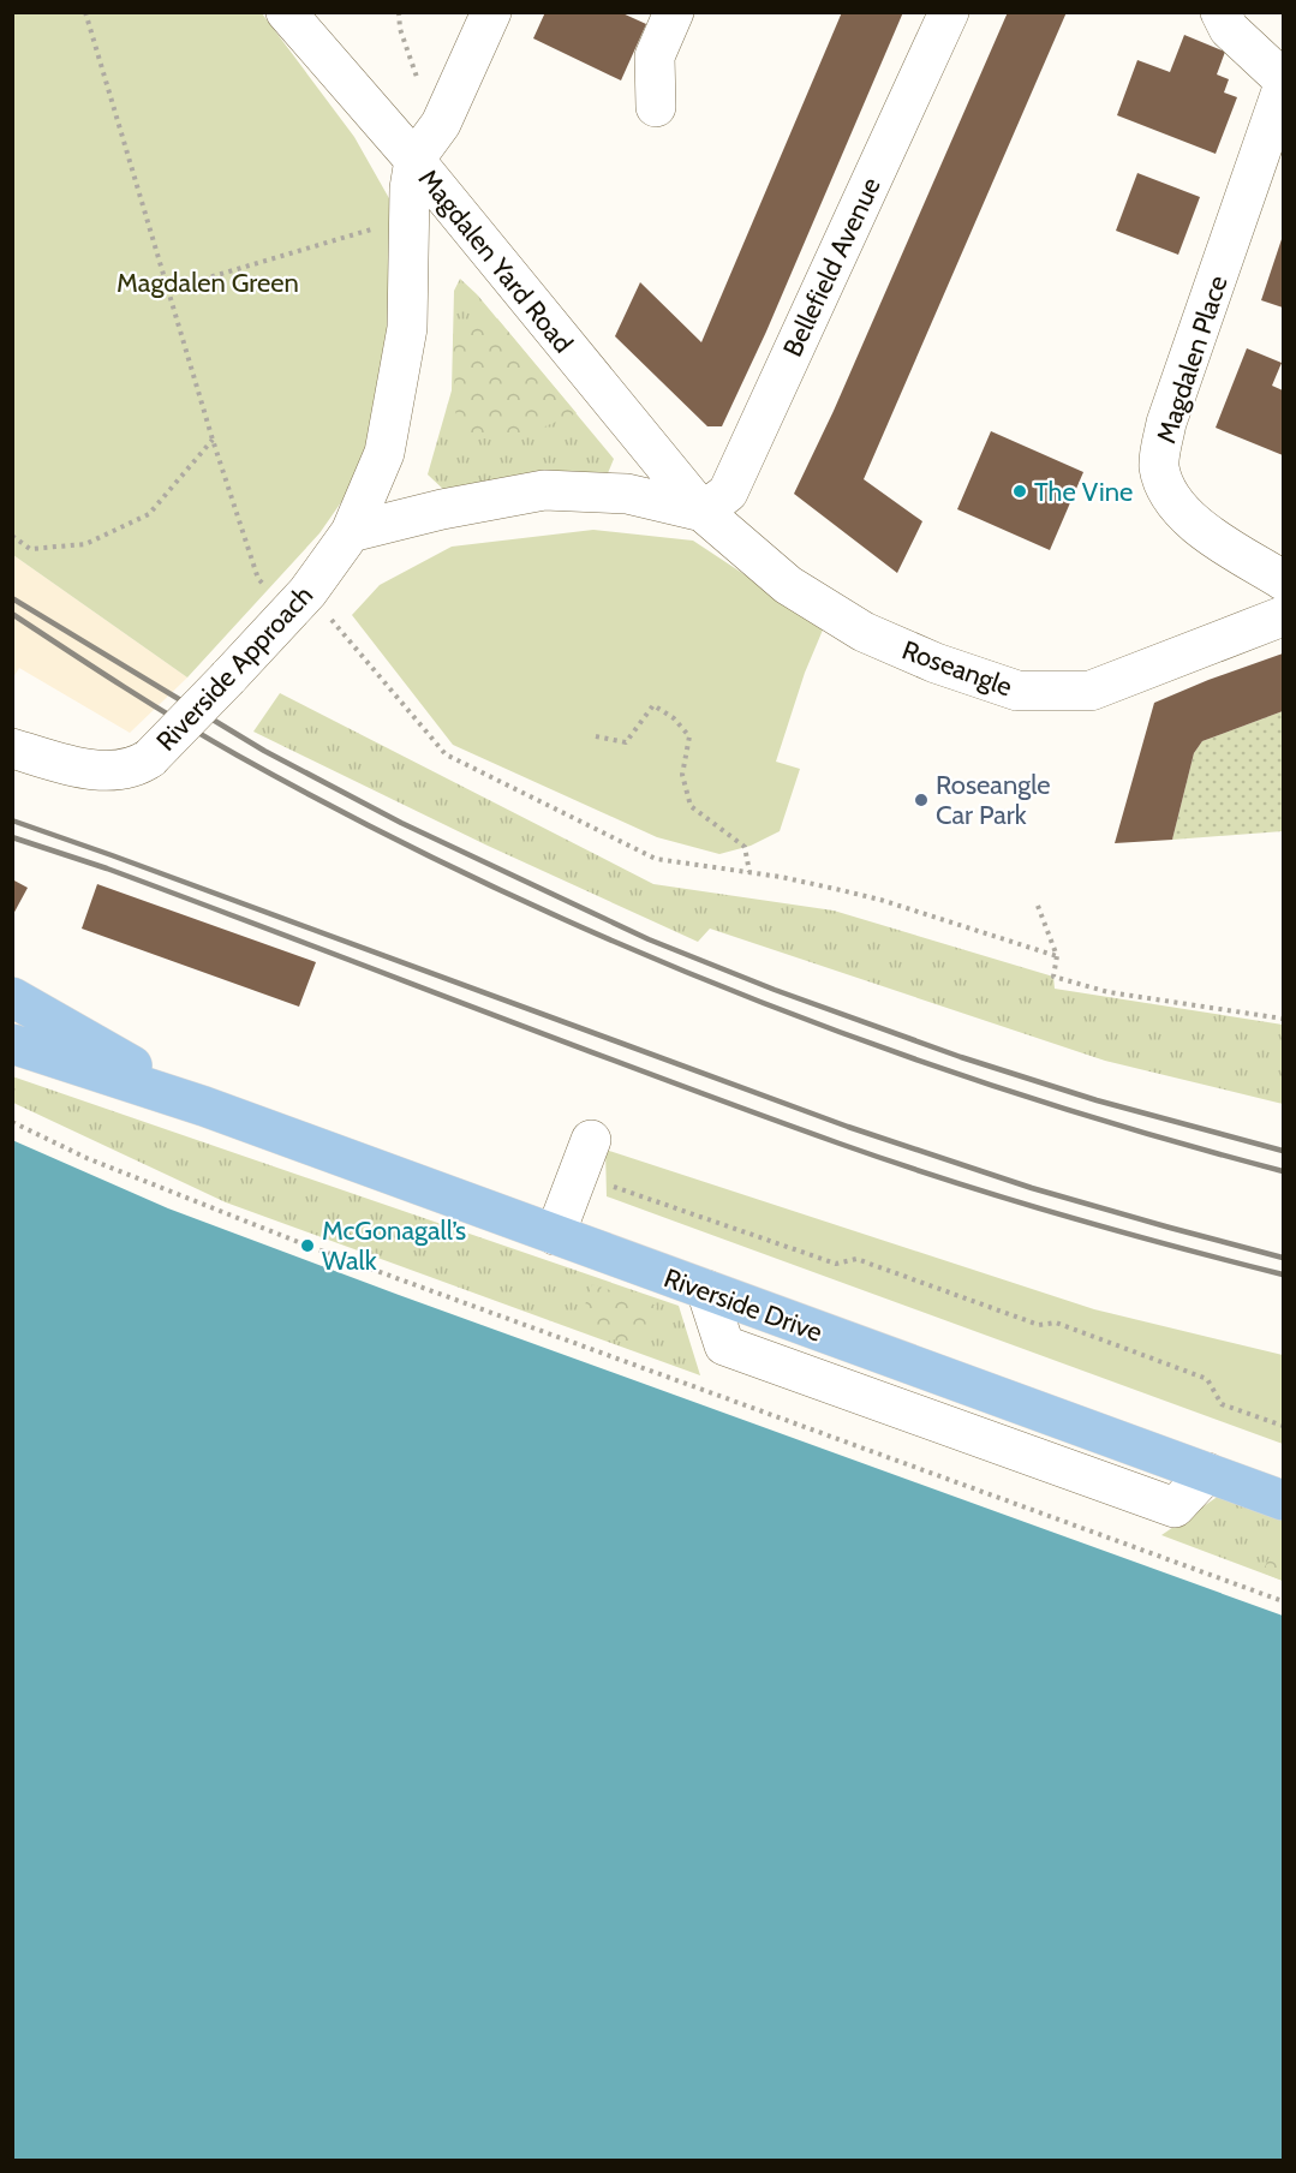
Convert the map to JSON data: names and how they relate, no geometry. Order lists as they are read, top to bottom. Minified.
{"streets":{"main road":["Riverside Drive"],"street":["Magdalen Yard Road","Bellefield Avenue","Magdalen Place","Riverside Approach","Roseangle"]},"crossings":[["Magdalen Yard Road","Bellefield Avenue"],["Magdalen Yard Road","Riverside Approach"],["Magdalen Yard Road","Roseangle"],["Bellefield Avenue","Roseangle"]],"parks":["Magdalen Green"],"places":["The Vine","Roseangle Car Park","McGonagall’s Walk"]}
